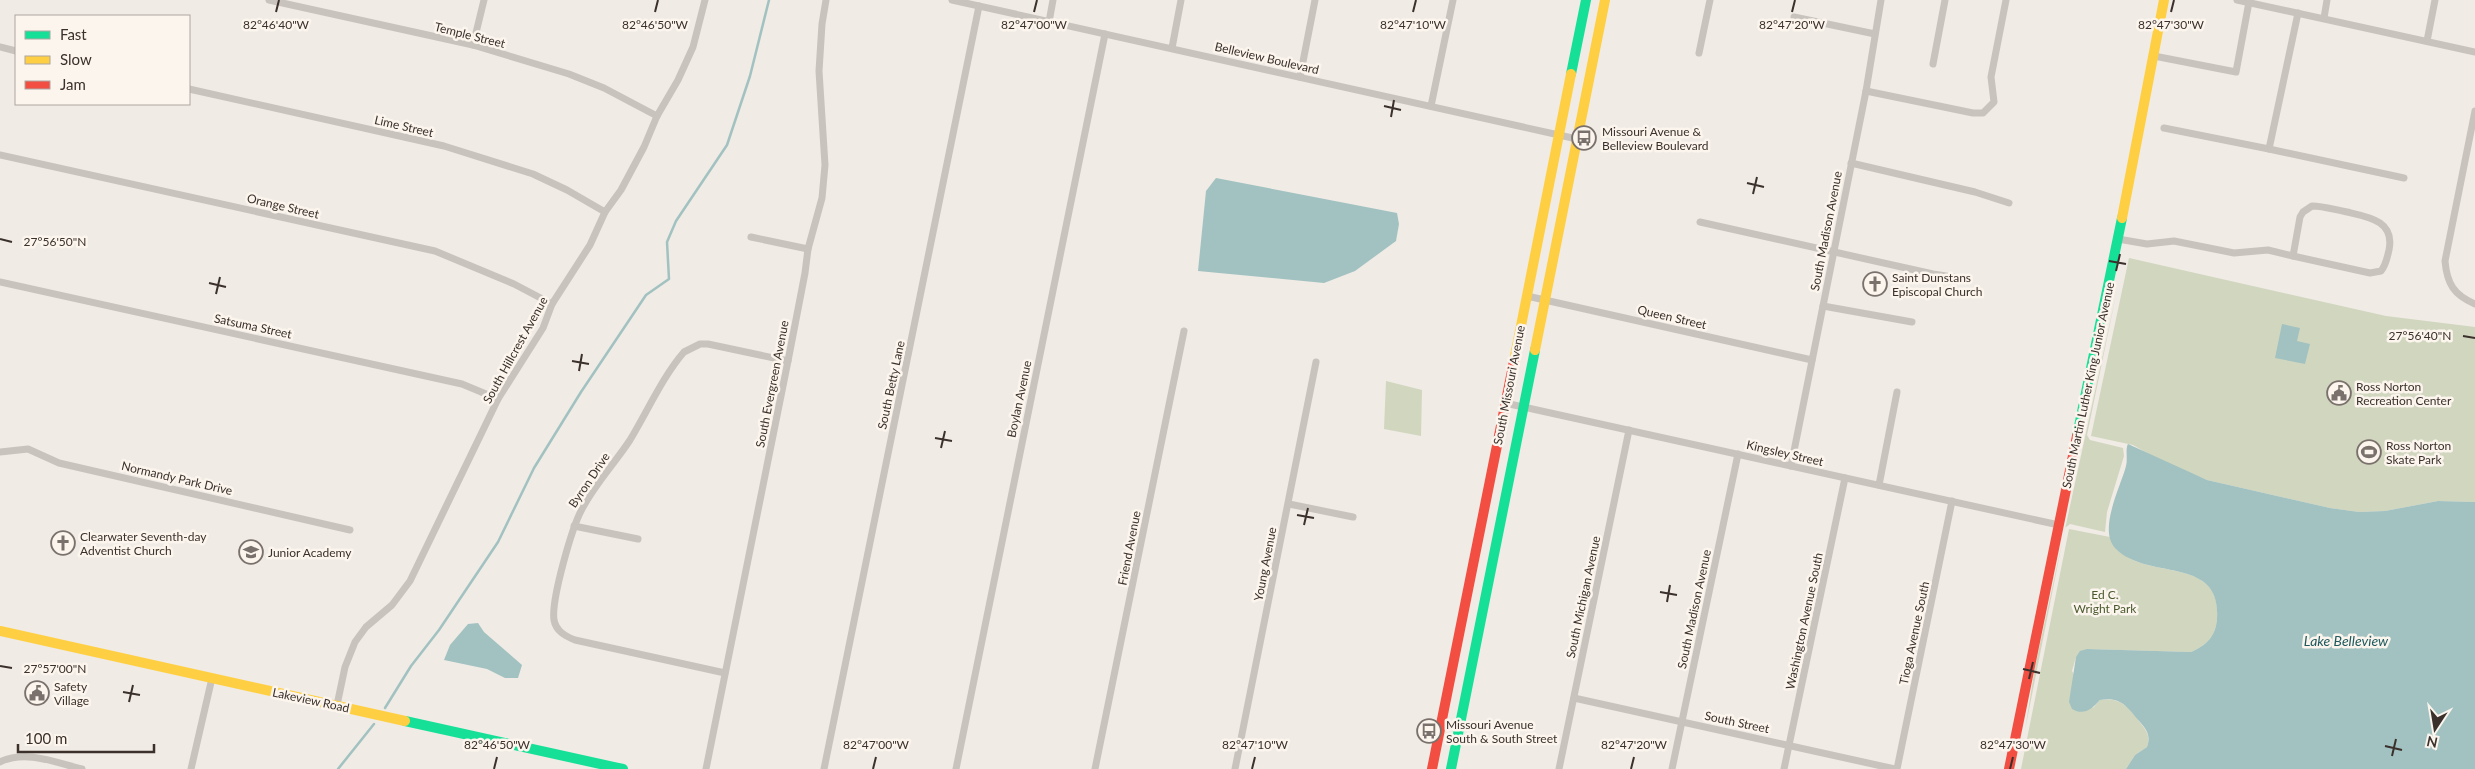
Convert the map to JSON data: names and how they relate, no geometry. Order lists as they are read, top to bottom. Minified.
{"streets":{"main road":["South Missouri Avenue","South Martin Luther King Junior Avenue","Lakeview Road"],"street":["Temple Street","Belleview Boulevard","Lime Street","Orange Street","South Madison Avenue","Queen Street","Satsuma Street","South Hillcrest Avenue","South Evergreen Avenue","South Betty Lane","Boylan Avenue","Kingsley Street","Normandy Park Drive","Byron Drive","Friend Avenue","Young Avenue","South Michigan Avenue","Washington Avenue South","Tioga Avenue South","South Street"]},"crossings":[["Temple Street","South Hillcrest Avenue"],["Belleview Boulevard","South Betty Lane"],["Belleview Boulevard","South Missouri Avenue"],["Belleview Boulevard","Boylan Avenue"],["Lime Street","South Hillcrest Avenue"],["Orange Street","South Hillcrest Avenue"],["South Madison Avenue","Queen Street"],["South Madison Avenue","Kingsley Street"],["South Madison Avenue","South Street"],["Queen Street","South Missouri Avenue"],["Satsuma Street","South Hillcrest Avenue"],["South Hillcrest Avenue","Lakeview Road"],["South Evergreen Avenue","Byron Drive"],["South Missouri Avenue","Kingsley Street"],["South Martin Luther King Junior Avenue","Kingsley Street"],["Kingsley Street","South Michigan Avenue"],["Kingsley Street","Washington Avenue South"],["Kingsley Street","Tioga Avenue South"],["South Michigan Avenue","South Street"],["Washington Avenue South","South Street"],["Tioga Avenue South","South Street"]],"water":["Lake Belleview"],"parks":["Ed C. Wright Park"],"places":{"bus stop":["Missouri Avenue & Belleview Boulevard","Missouri Avenue South & South Street"],"church":["Saint Dunstans Episcopal Church","Clearwater Seventh-day Adventist Church"],"public building":["Ross Norton Recreation Center","Safety Village"],"sports":["Ross Norton Skate Park"],"school or university":["Junior Academy"]},"legend":["Fast","Slow","Jam"],"scale_bar":"100 m","north":"bottom","coordinates":["82°46'40\"W","82°46'50\"W","82°47'00\"W","82°47'10\"W","82°47'20\"W","82°47'30\"W","27°56'50\"N","27°56'40\"N","27°57'00\"N"]}
